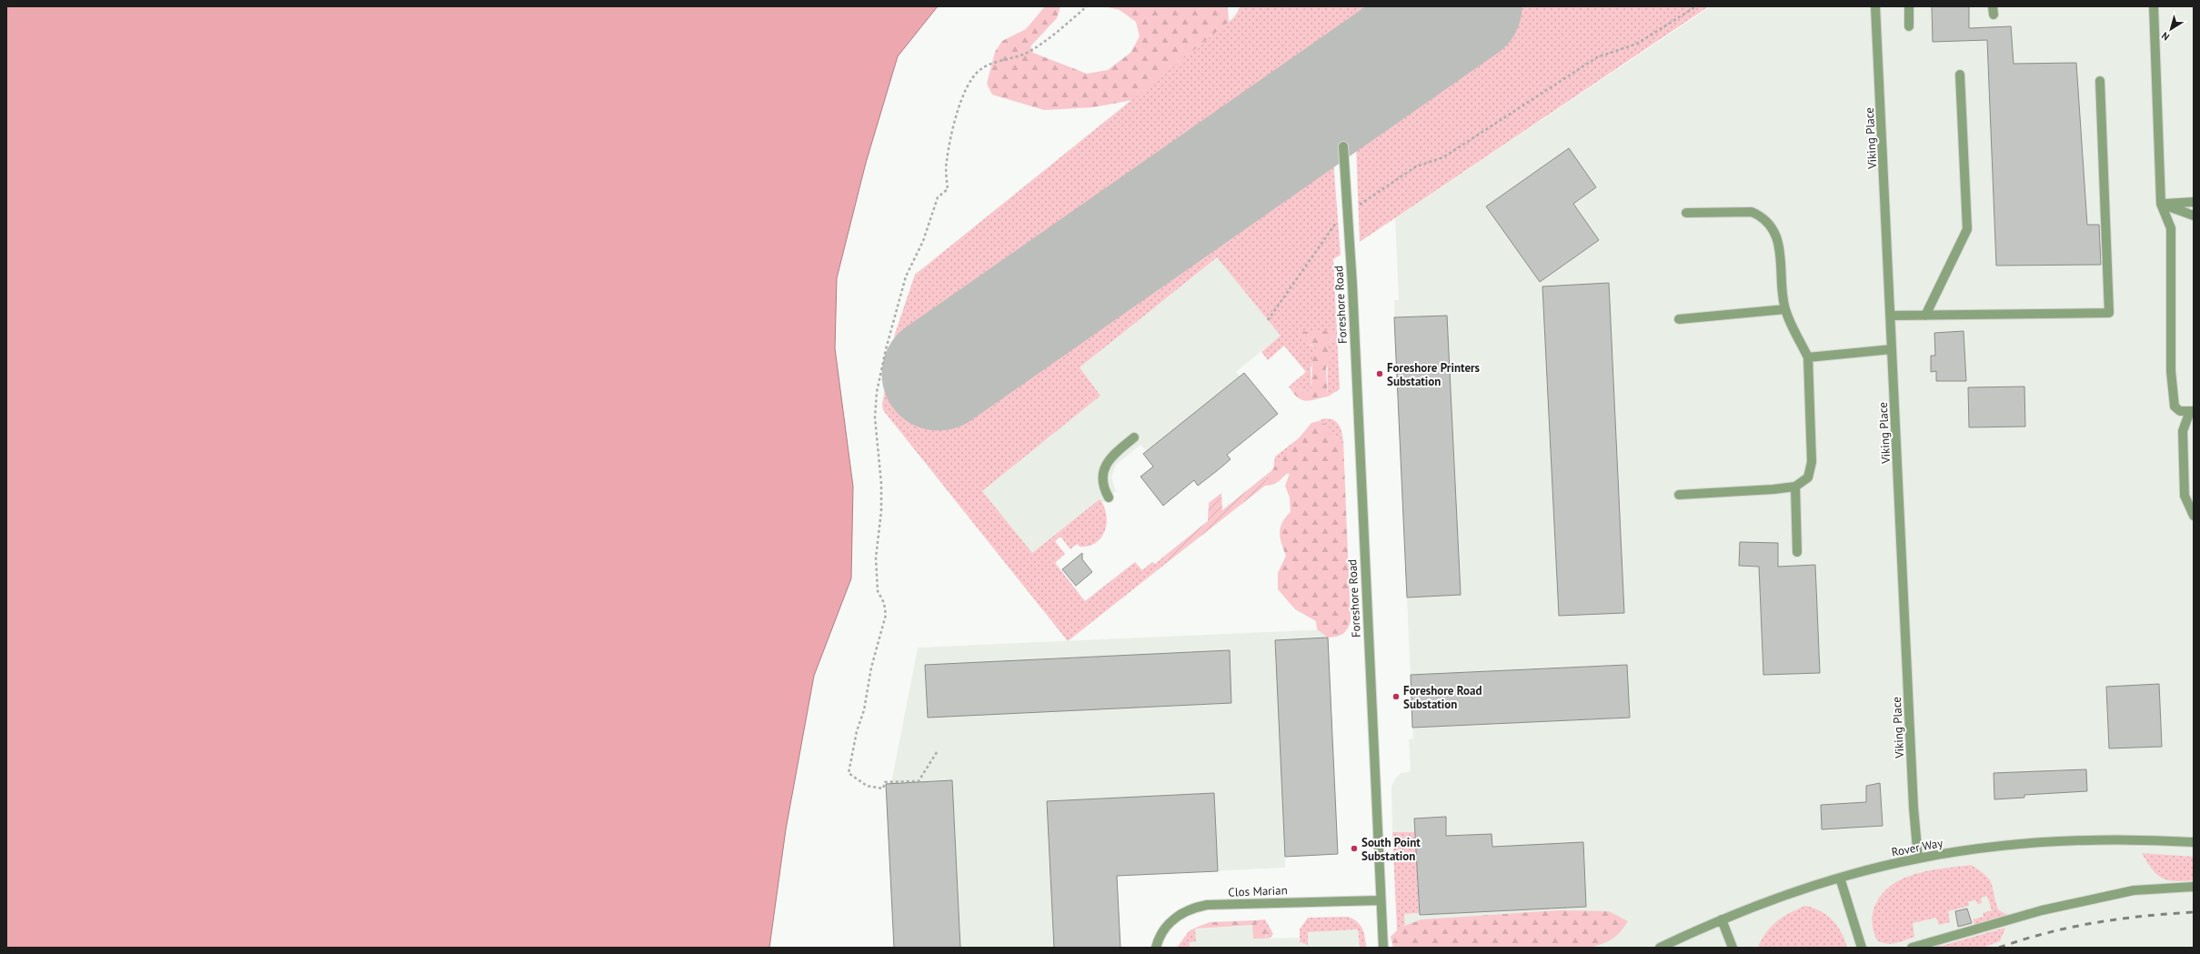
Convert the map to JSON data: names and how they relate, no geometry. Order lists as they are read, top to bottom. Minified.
{"streets":{"street":["Viking Place","Foreshore Road","Rover Way","Clos Marian"]},"crossings":[["Viking Place","Rover Way"],["Foreshore Road","Clos Marian"]],"places":["Foreshore Printers Substation","Foreshore Road Substation","South Point Substation"],"north":"bottom left"}
